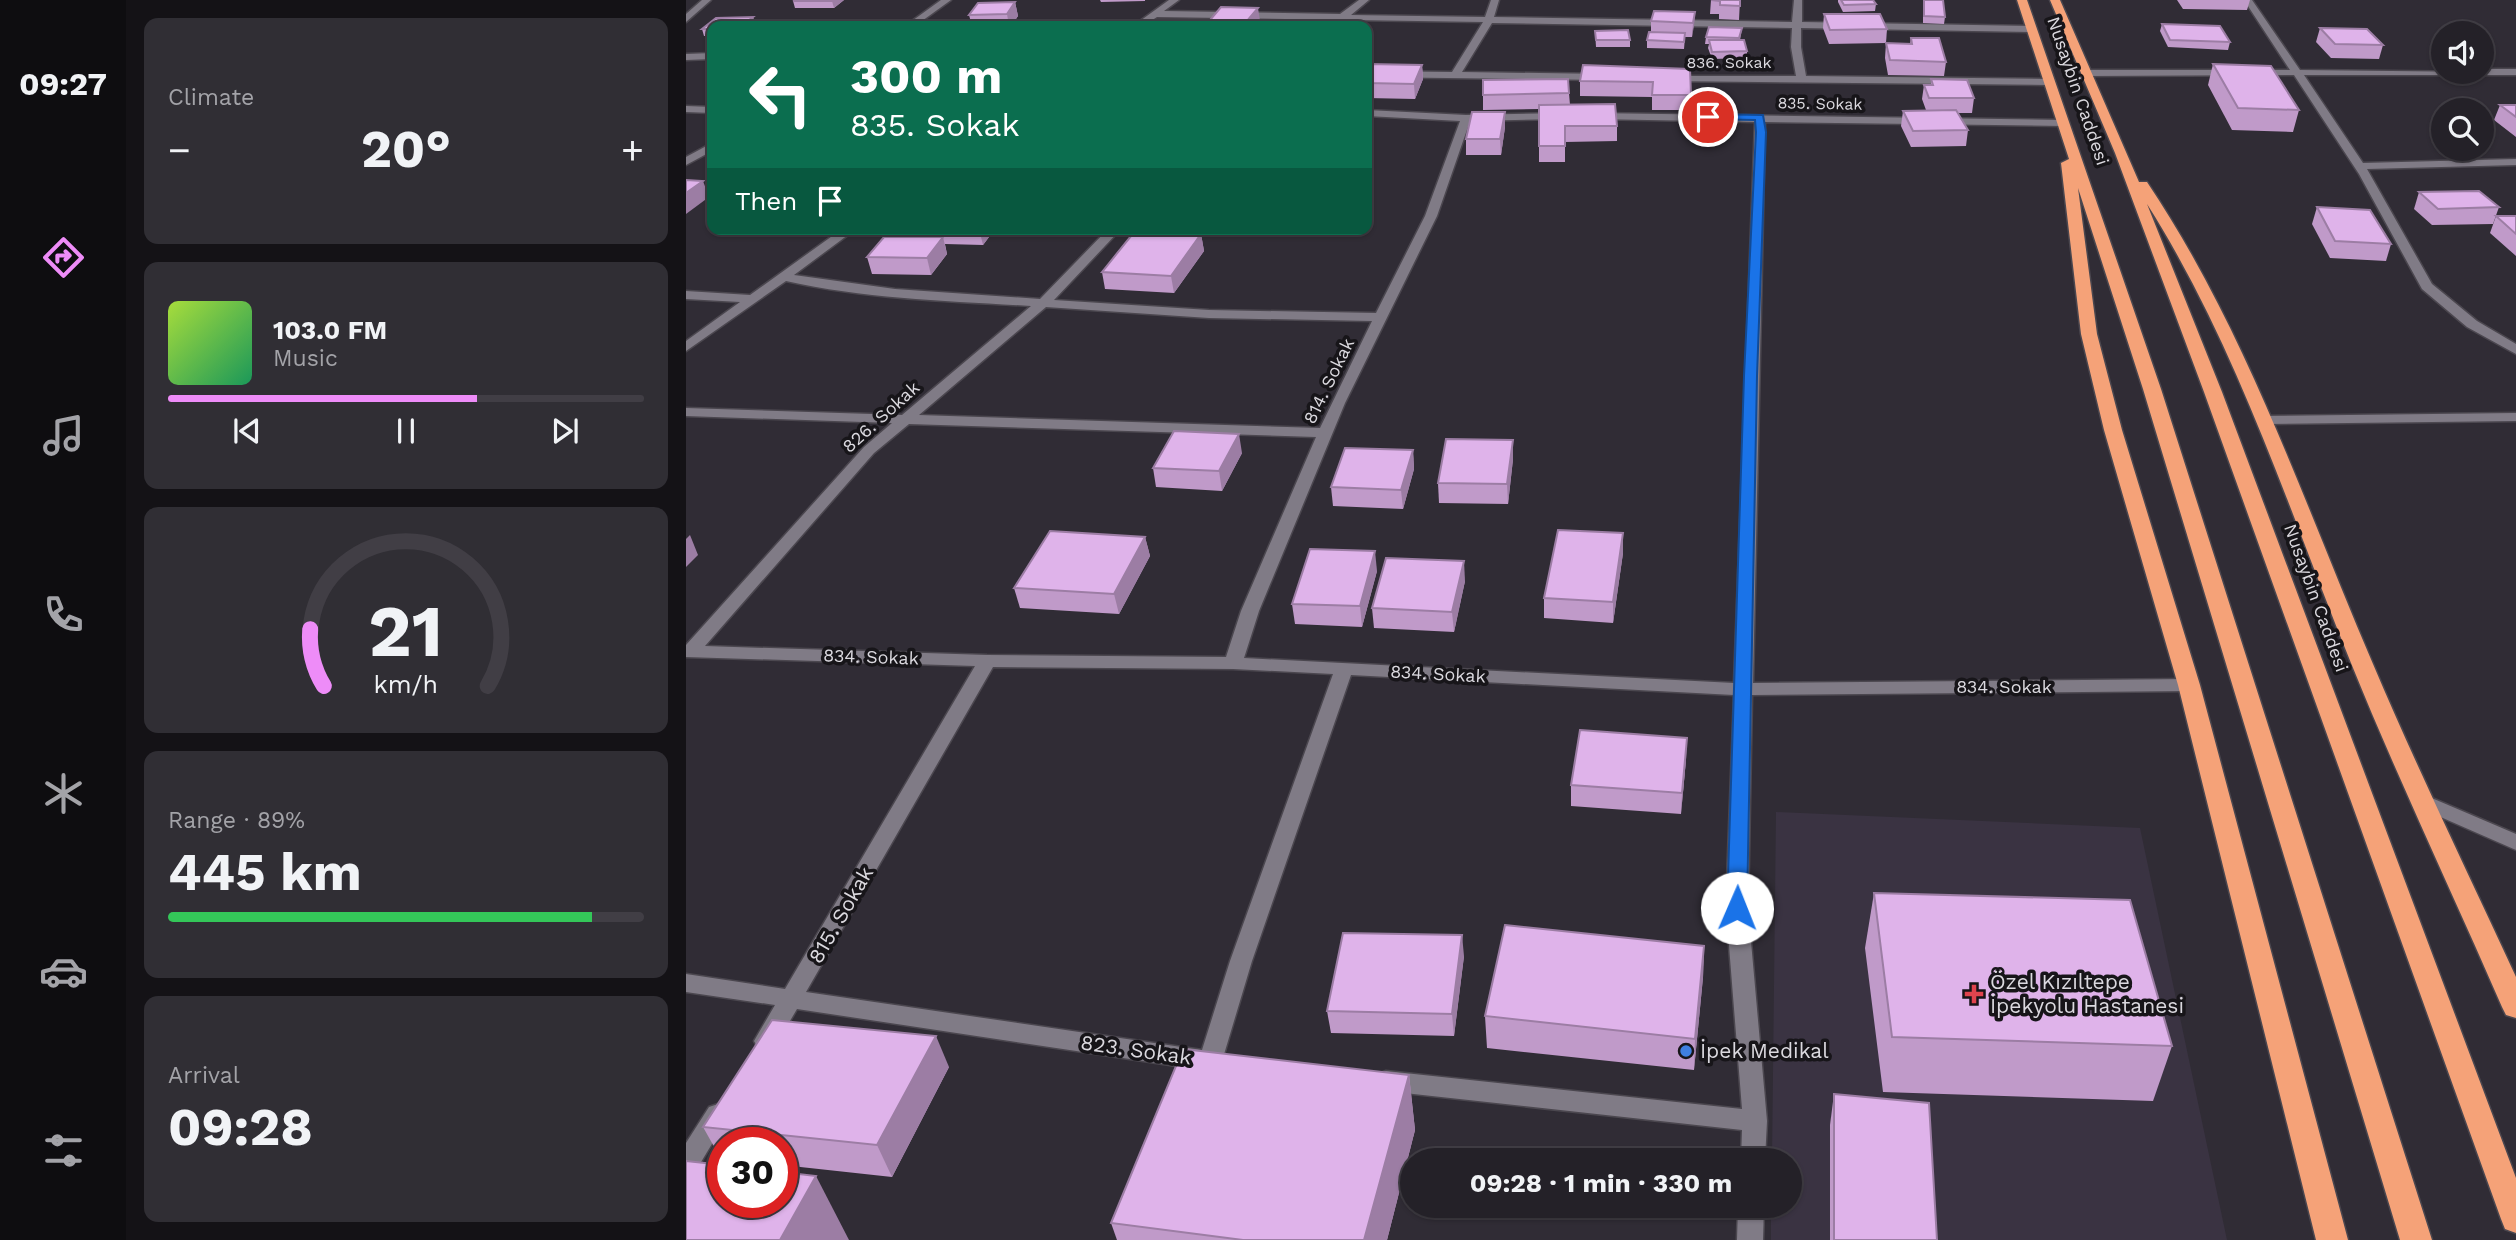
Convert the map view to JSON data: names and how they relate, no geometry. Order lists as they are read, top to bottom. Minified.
{"streets":{"highway":["Nusaybin Caddesi"],"street":["836. Sokak","835. Sokak","814. Sokak","826. Sokak","834. Sokak","815. Sokak","823. Sokak"]},"crossings":[["836. Sokak","Nusaybin Caddesi"],["Nusaybin Caddesi","835. Sokak"],["835. Sokak","814. Sokak"],["814. Sokak","834. Sokak"],["826. Sokak","834. Sokak"],["834. Sokak","815. Sokak"],["815. Sokak","823. Sokak"]],"places":{"health":["Özel Kızıltepe İpekyolu Hastanesi"],"other":["İpek Medikal"]},"page":{"tabs":"09:27","tile":["Climate",["Range · 89%","445 km"],["Arrival","09:28"]],"turn":["300 m","835. Sokak"],"heat":["−","20°","+"],"then":"Then","song":["103.0 FM","Music"],"limit":"30","trip":"09:28 · 1 min · 330 m","gauge":["21","km/h"]}}
